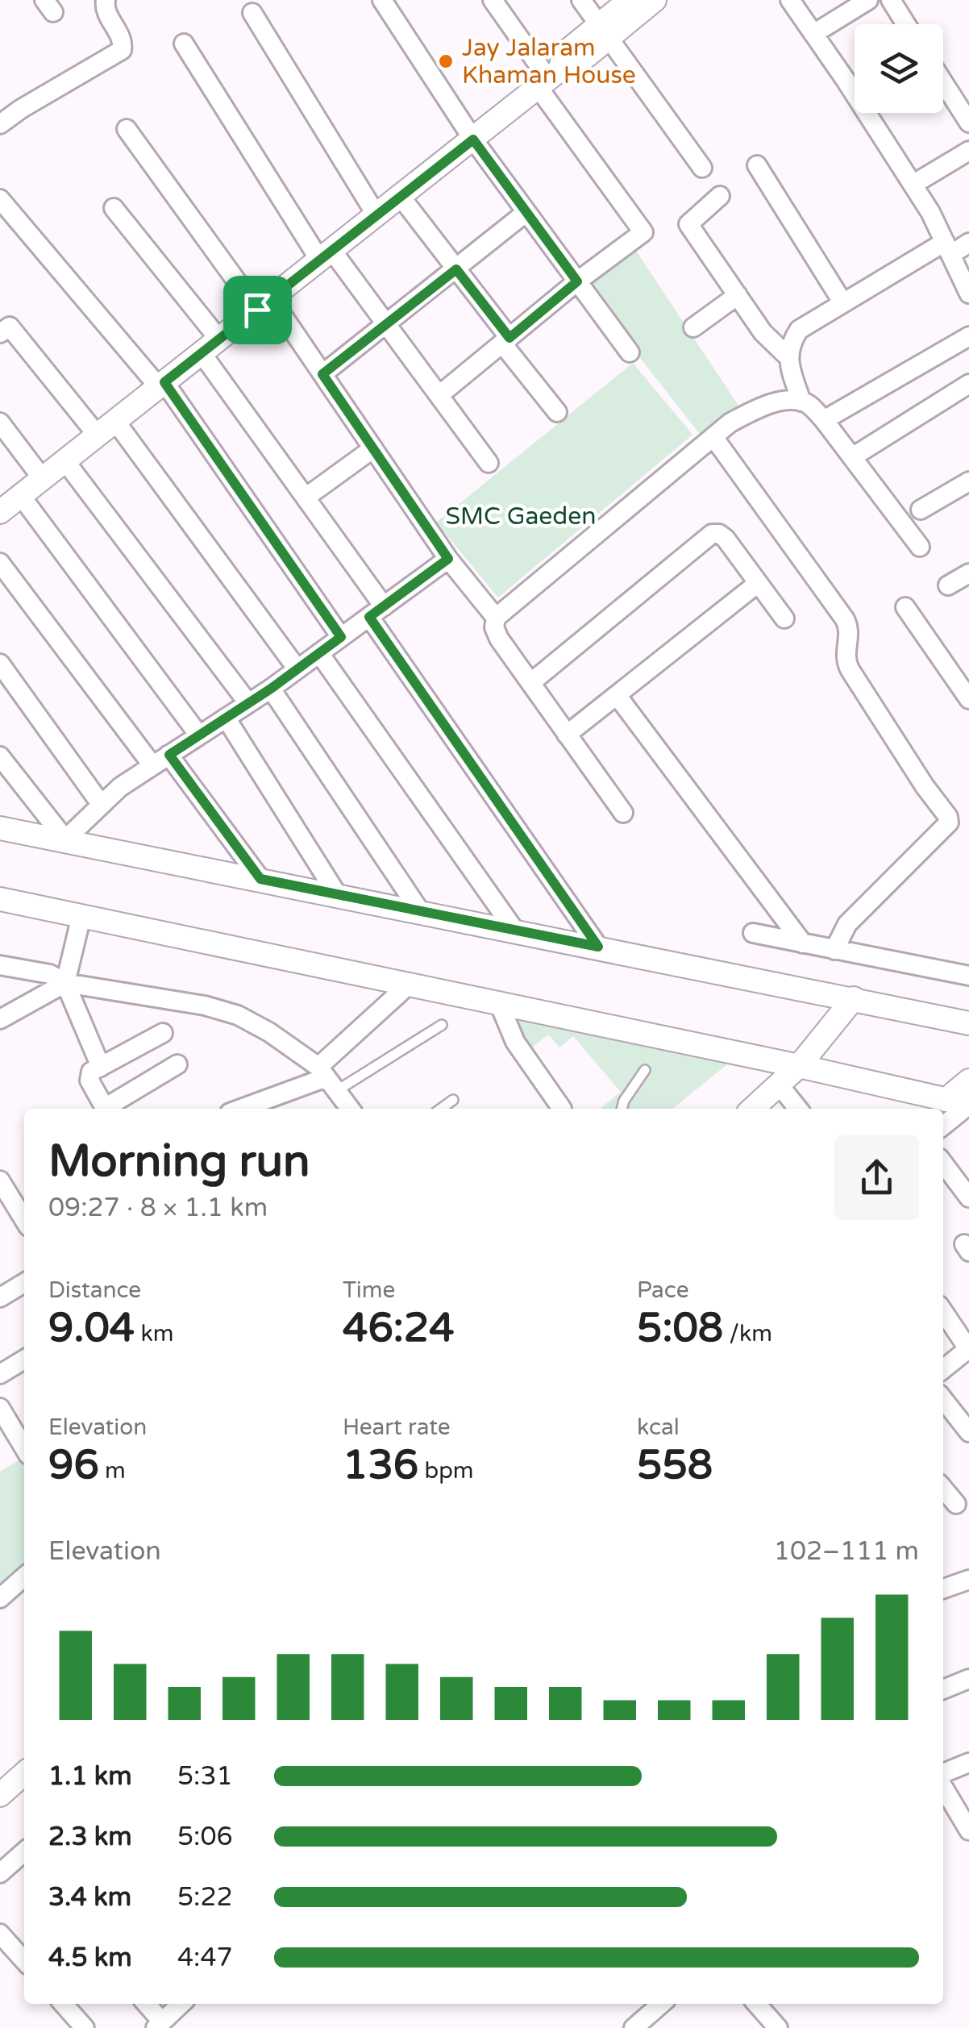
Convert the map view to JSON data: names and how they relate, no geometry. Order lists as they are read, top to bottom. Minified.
{"parks":["SMC Gaeden"],"places":["Jay Jalaram Khaman House"],"page":{"heading":["Morning run","09:27 · 8 × 1.1 km"],"stats":[["Distance","9.04 km"],["Time","46:24"],["Pace","5:08 /km"],["Elevation","96 m"],["Heart rate","136 bpm"],["kcal","558"]],"chart":["Elevation","102–111 m"],"list":[{"name":"1.1 km","note":"5:31"},{"name":"2.3 km","note":"5:06"},{"name":"3.4 km","note":"5:22"},{"name":"4.5 km","note":"4:47"}]}}
